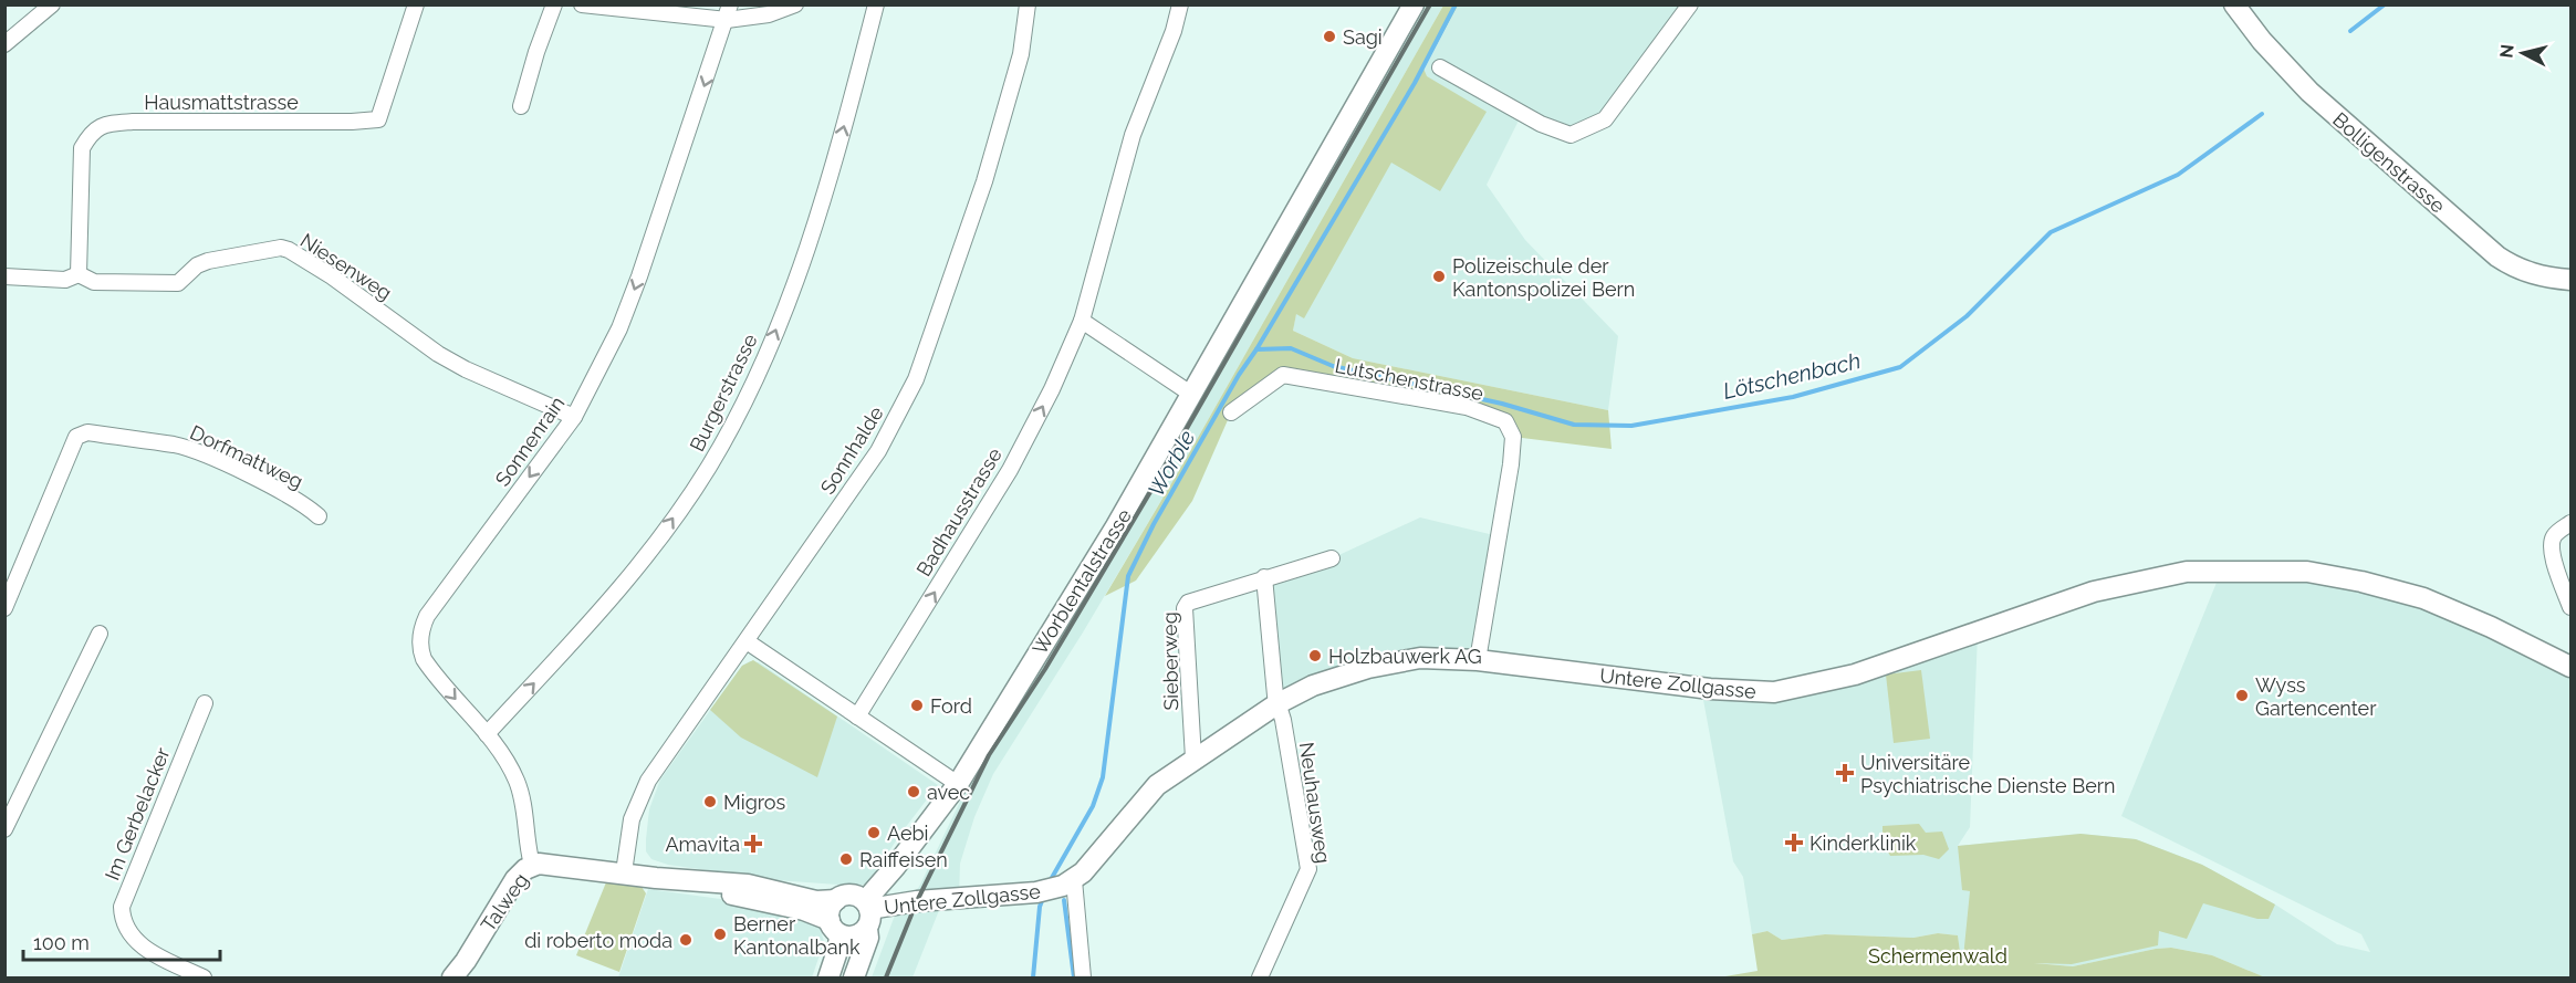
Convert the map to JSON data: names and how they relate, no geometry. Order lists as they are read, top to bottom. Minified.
{"streets":{"street":["Hausmattstrasse","Bolligenstrasse","Niesenweg","Lutschenstrasse","Burgerstrasse","Sonnenrain","Sonnhalde","Dorfmattweg","Badhausstrasse","Worblentalstrasse","Sieberweg","Untere Zollgasse","Neuhausweg","Im Gerbelacker","Talweg"]},"crossings":[["Hausmattstrasse","Niesenweg"],["Niesenweg","Sonnenrain"],["Lutschenstrasse","Untere Zollgasse"],["Burgerstrasse","Sonnenrain"],["Sonnenrain","Talweg"],["Sonnhalde","Talweg"],["Worblentalstrasse","Untere Zollgasse"],["Worblentalstrasse","Talweg"],["Sieberweg","Untere Zollgasse"],["Untere Zollgasse","Neuhausweg"],["Untere Zollgasse","Talweg"]],"one_way":["Burgerstrasse","Sonnenrain","Badhausstrasse"],"water":["Lötschenbach","Worble"],"parks":["Schermenwald"],"places":{"other":["Sagi","Polizeischule der Kantonspolizei Bern","Holzbauwerk AG","Wyss Gartencenter","Ford","avec","Migros","Aebi","Raiffeisen","Berner Kantonalbank","di roberto moda"],"health":["Universitäre Psychiatrische Dienste Bern","Kinderklinik","Amavita"]},"scale_bar":"100 m","north":"left"}
